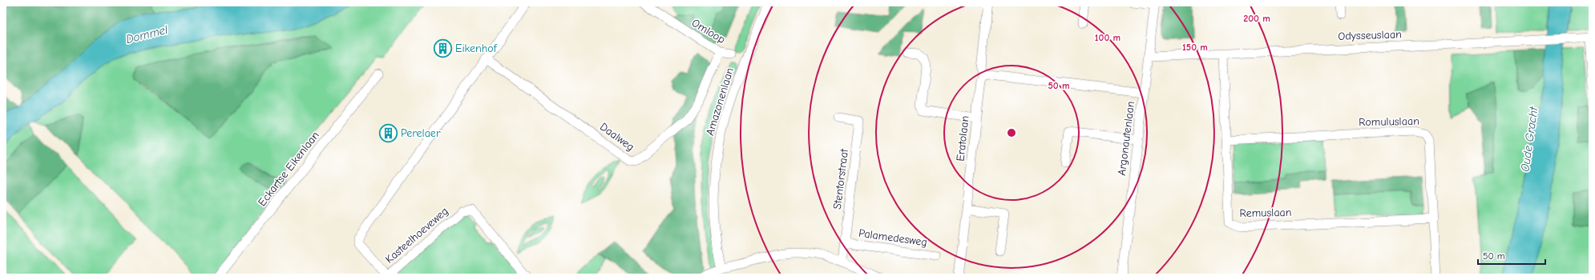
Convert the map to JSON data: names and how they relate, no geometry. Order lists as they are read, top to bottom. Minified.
{"streets":{"street":["Omloop","Odysseuslaan","Amazonenlaan","Romuluslaan","Daalweg","Eratolaan","Argonautenlaan","Eckartse Eikenlaan","Stentorstraat","Remuslaan","Kasteelhoeveweg","Palamedesweg"]},"crossings":[["Omloop","Daalweg"],["Odysseuslaan","Argonautenlaan"],["Odysseuslaan","Remuslaan"],["Romuluslaan","Remuslaan"],["Stentorstraat","Palamedesweg"]],"water":["Dommel","Oude Gracht"],"places":{"building":["Eikenhof","Perelaer"]},"scale_bar":"50 m","rings":["200 m","100 m","150 m","50 m"]}
